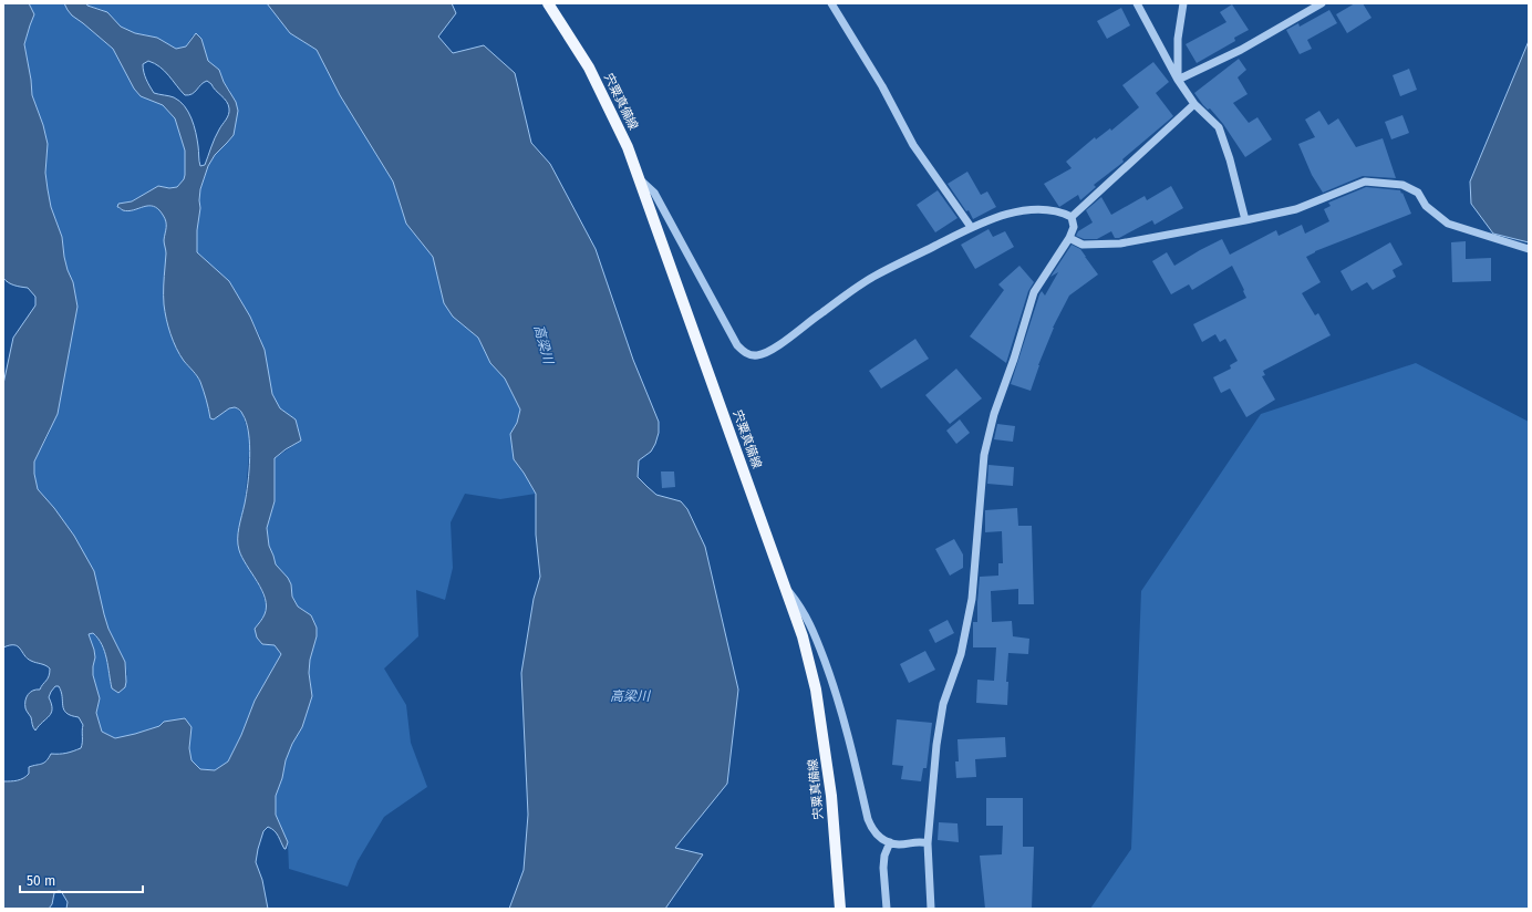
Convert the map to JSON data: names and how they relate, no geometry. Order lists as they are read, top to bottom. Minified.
{"streets":{"main road":["宍粟真備線"]},"water":["高梁川"],"scale_bar":"50 m"}
